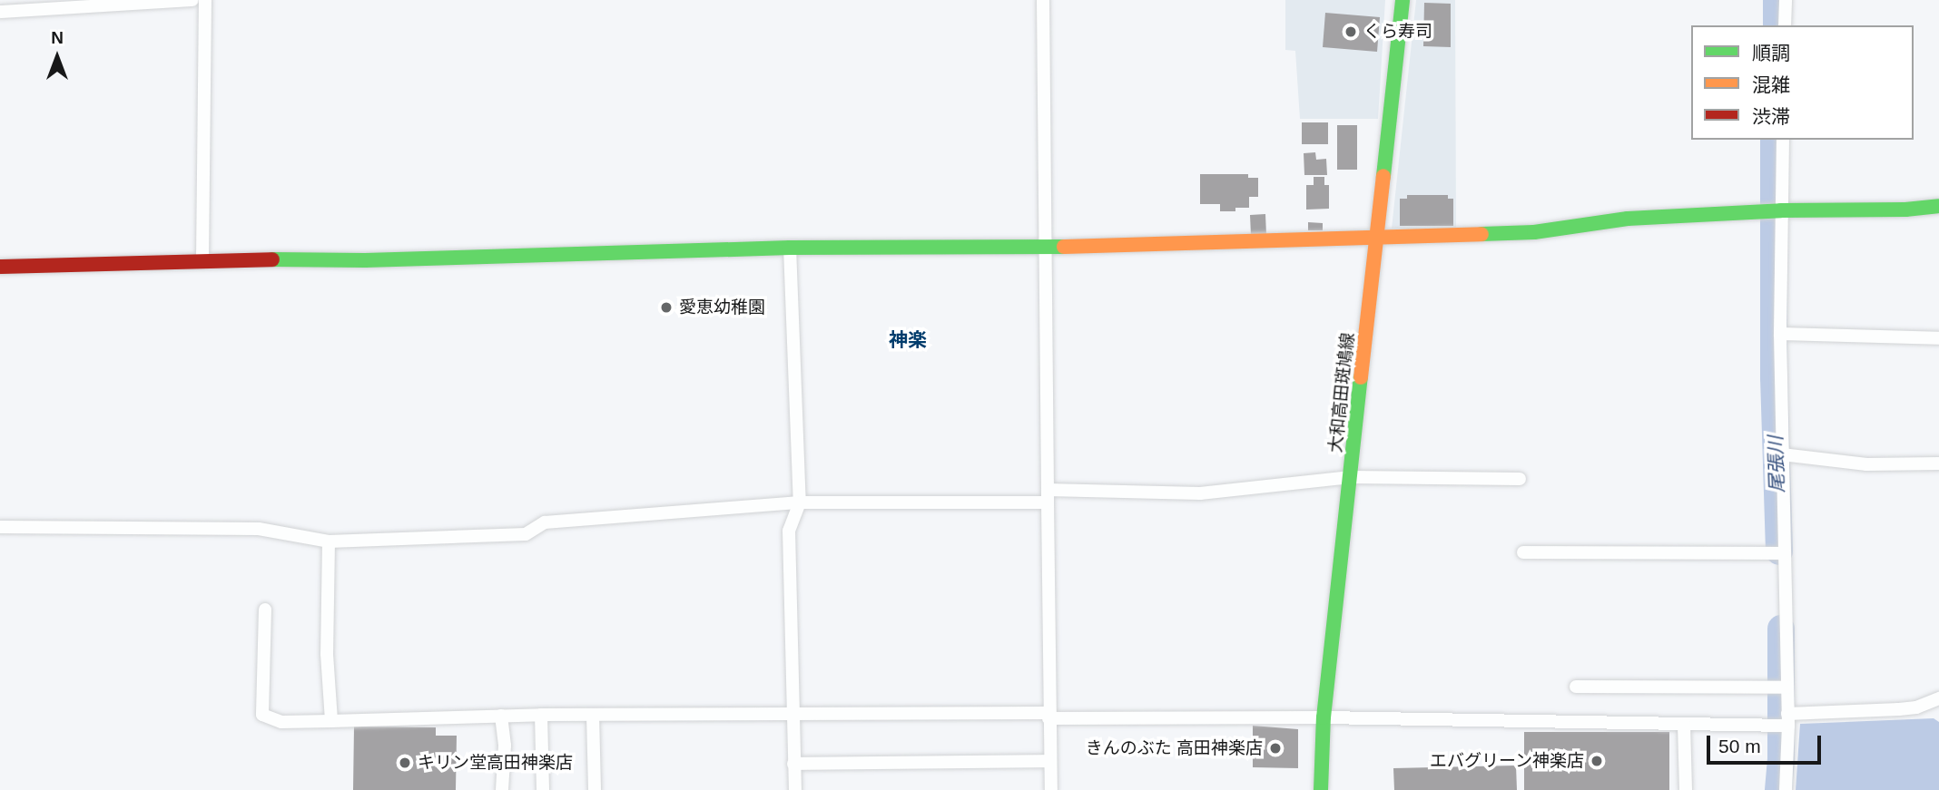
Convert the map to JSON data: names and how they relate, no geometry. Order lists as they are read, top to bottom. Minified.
{"streets":{"street":["大和高田斑鳩線"]},"districts":["神楽"],"water":["尾張川"],"places":["くら寿司","愛恵幼稚園","きんのぶた 高田神楽店","エバグリーン神楽店","キリン堂高田神楽店"],"legend":["順調","混雑","渋滞"],"scale_bar":"50 m","north":"top"}
